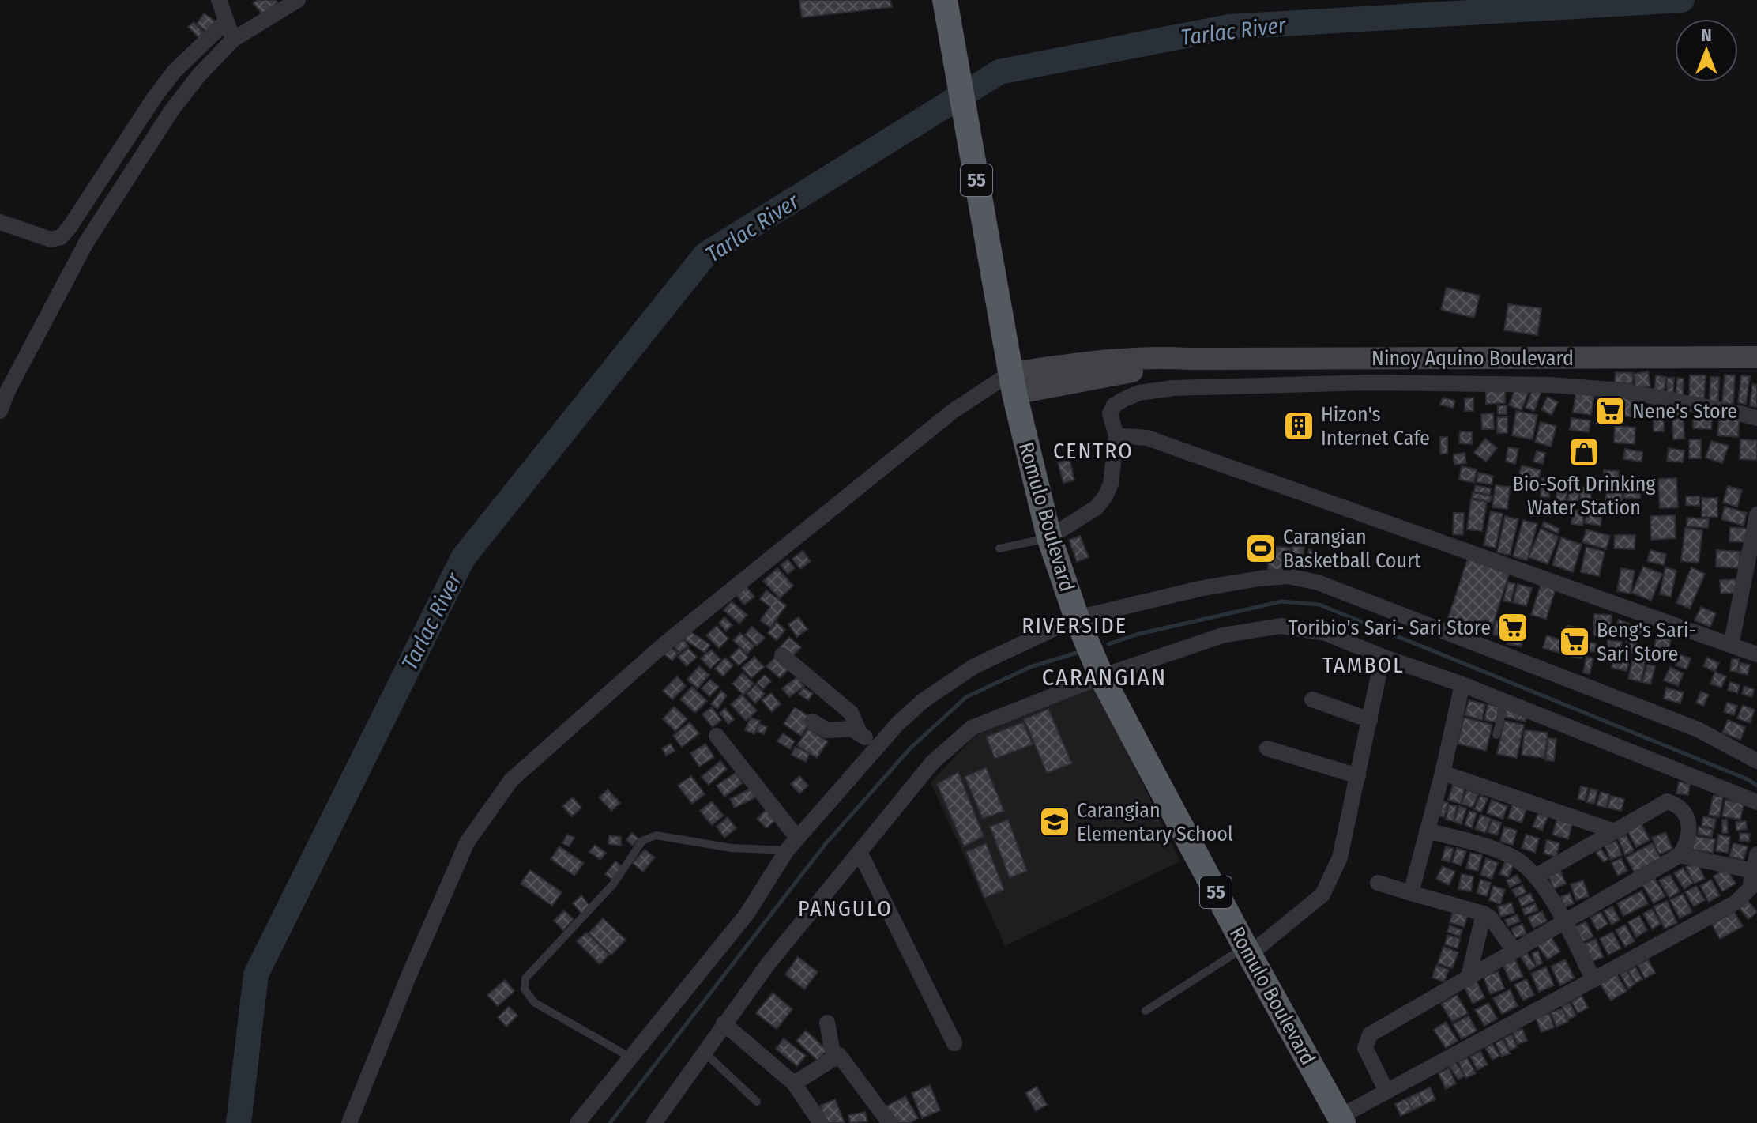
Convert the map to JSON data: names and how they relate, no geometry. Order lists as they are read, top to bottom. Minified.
{"streets":{"highway":["55","Romulo Boulevard"],"main road":["Ninoy Aquino Boulevard"]},"crossings":[["Ninoy Aquino Boulevard","Romulo Boulevard"]],"districts":["CENTRO","RIVERSIDE","TAMBOL","CARANGIAN","PANGULO"],"water":["Tarlac River"],"places":{"supermarket":["Nene's Store","Toribio's Sari- Sari Store","Beng's Sari- Sari Store"],"building":["Hizon's Internet Cafe"],"shop":["Bio-Soft Drinking Water Station"],"sports":["Carangian Basketball Court"],"school or university":["Carangian Elementary School"]},"north":"top"}
